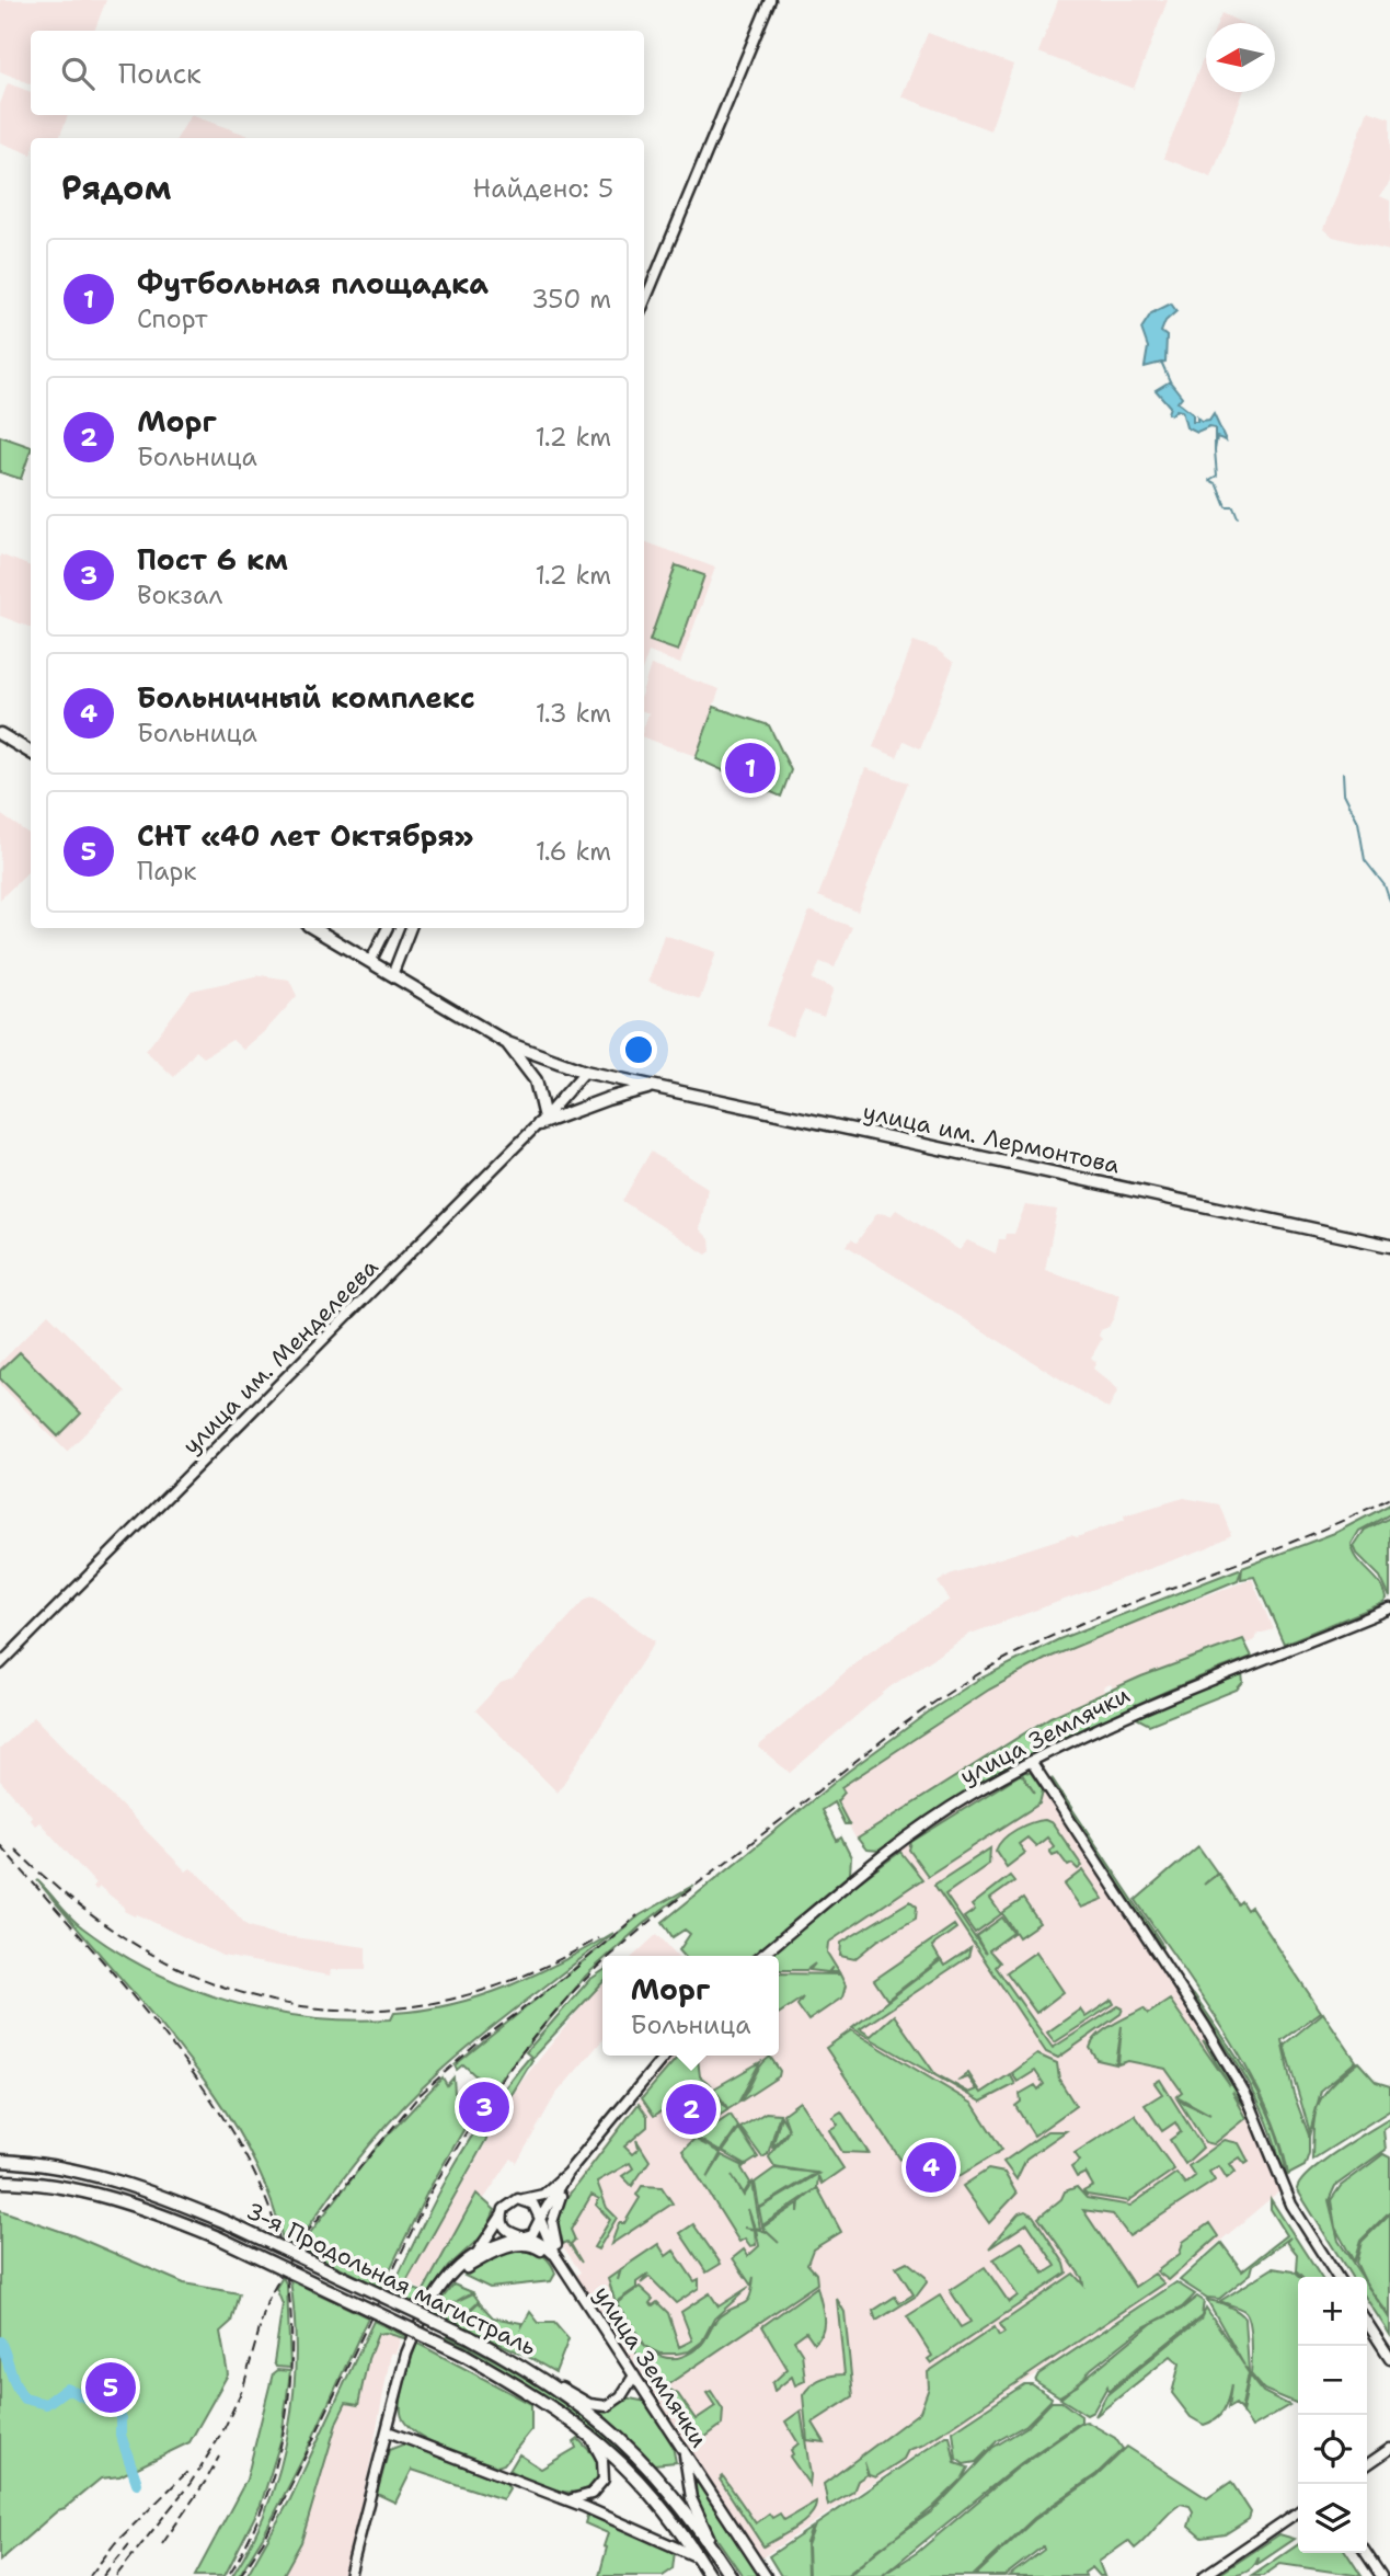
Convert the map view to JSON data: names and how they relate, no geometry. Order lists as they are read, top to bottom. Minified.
{"streets":{"highway":["улица им. Лермонтова","3-я Продольная магистраль"],"main road":["улица им. Менделеева","улица Землячки"]},"crossings":[["улица им. Лермонтова","улица им. Менделеева"]],"north":"left","page":{"search":"Поиск","heading":["Рядом","Найдено: 5"],"list":[{"mark":"1","name":"Футбольная площадка","note":"Спорт","value":"350 m"},{"mark":"2","name":"Морг","note":"Больница","value":"1.2 km"},{"mark":"3","name":"Пост 6 км","note":"Вокзал","value":"1.2 km"},{"mark":"4","name":"Больничный комплекс","note":"Больница","value":"1.3 km"},{"mark":"5","name":"СНТ «40 лет Октября»","note":"Парк","value":"1.6 km"}],"pins":["1","3","2","4","5"],"popup":["Морг","Больница"],"map_buttons":["+","−"]}}
